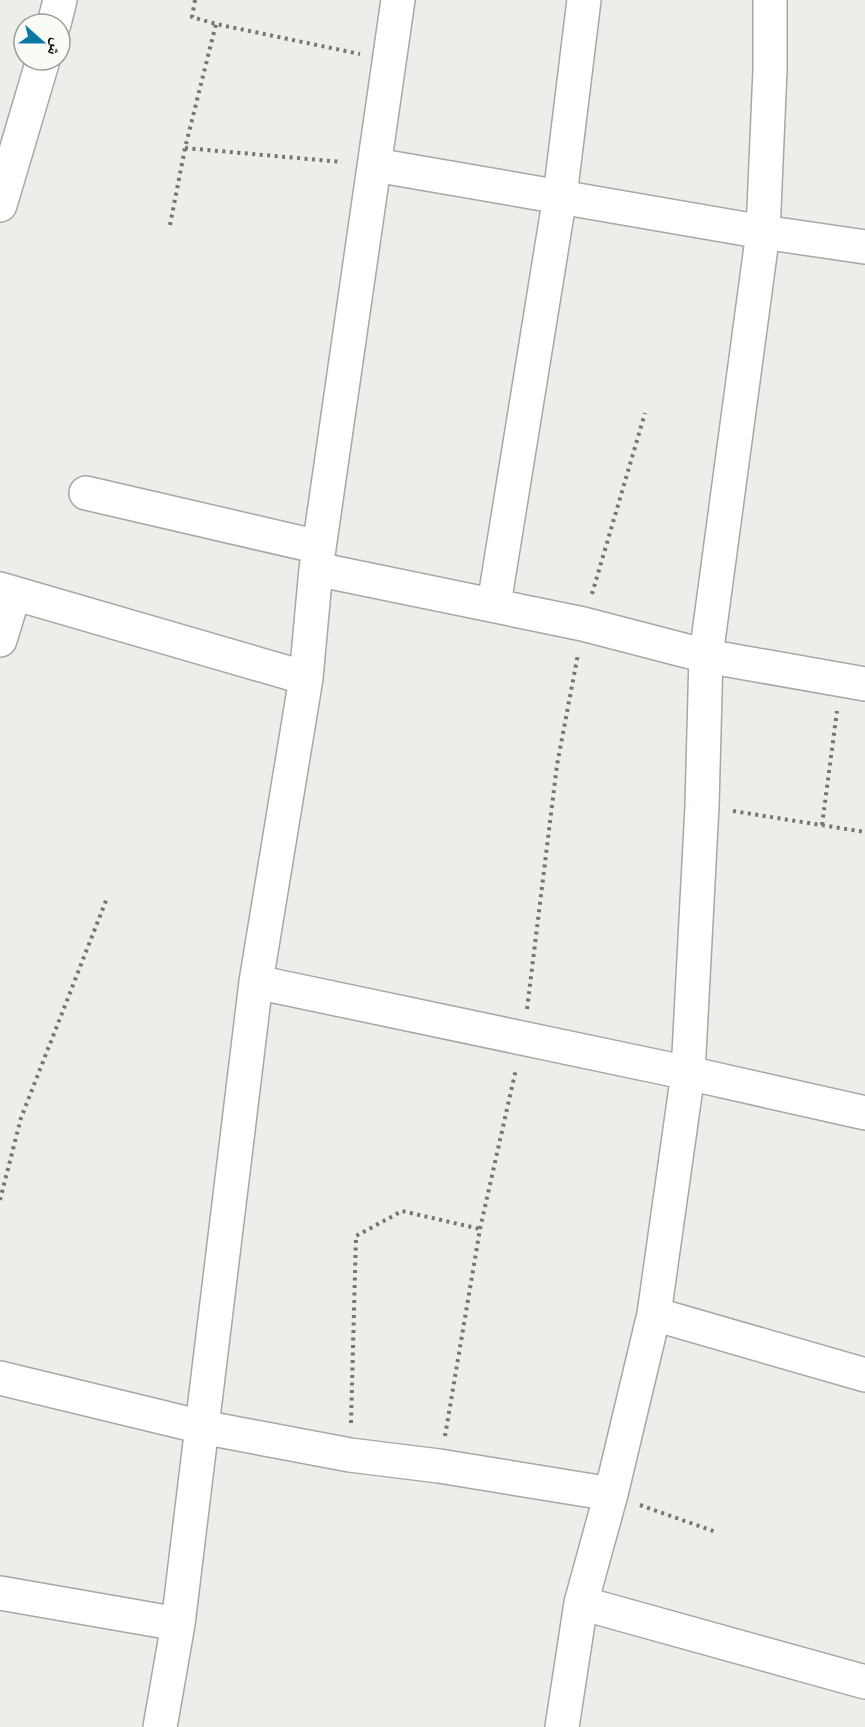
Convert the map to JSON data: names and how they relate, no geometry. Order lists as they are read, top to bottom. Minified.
{"north":"right"}
